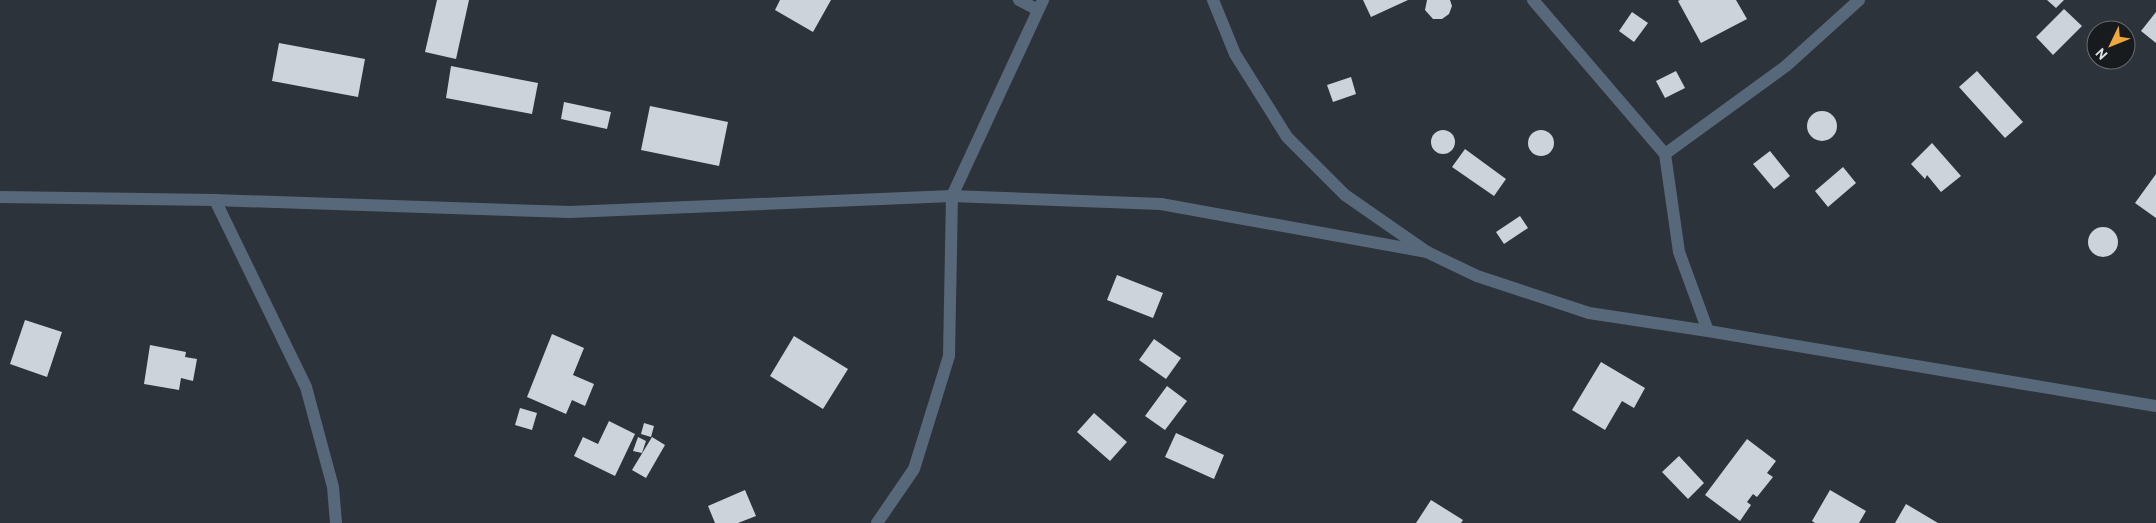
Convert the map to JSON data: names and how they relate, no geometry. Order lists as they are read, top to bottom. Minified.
{"north":"bottom left"}
